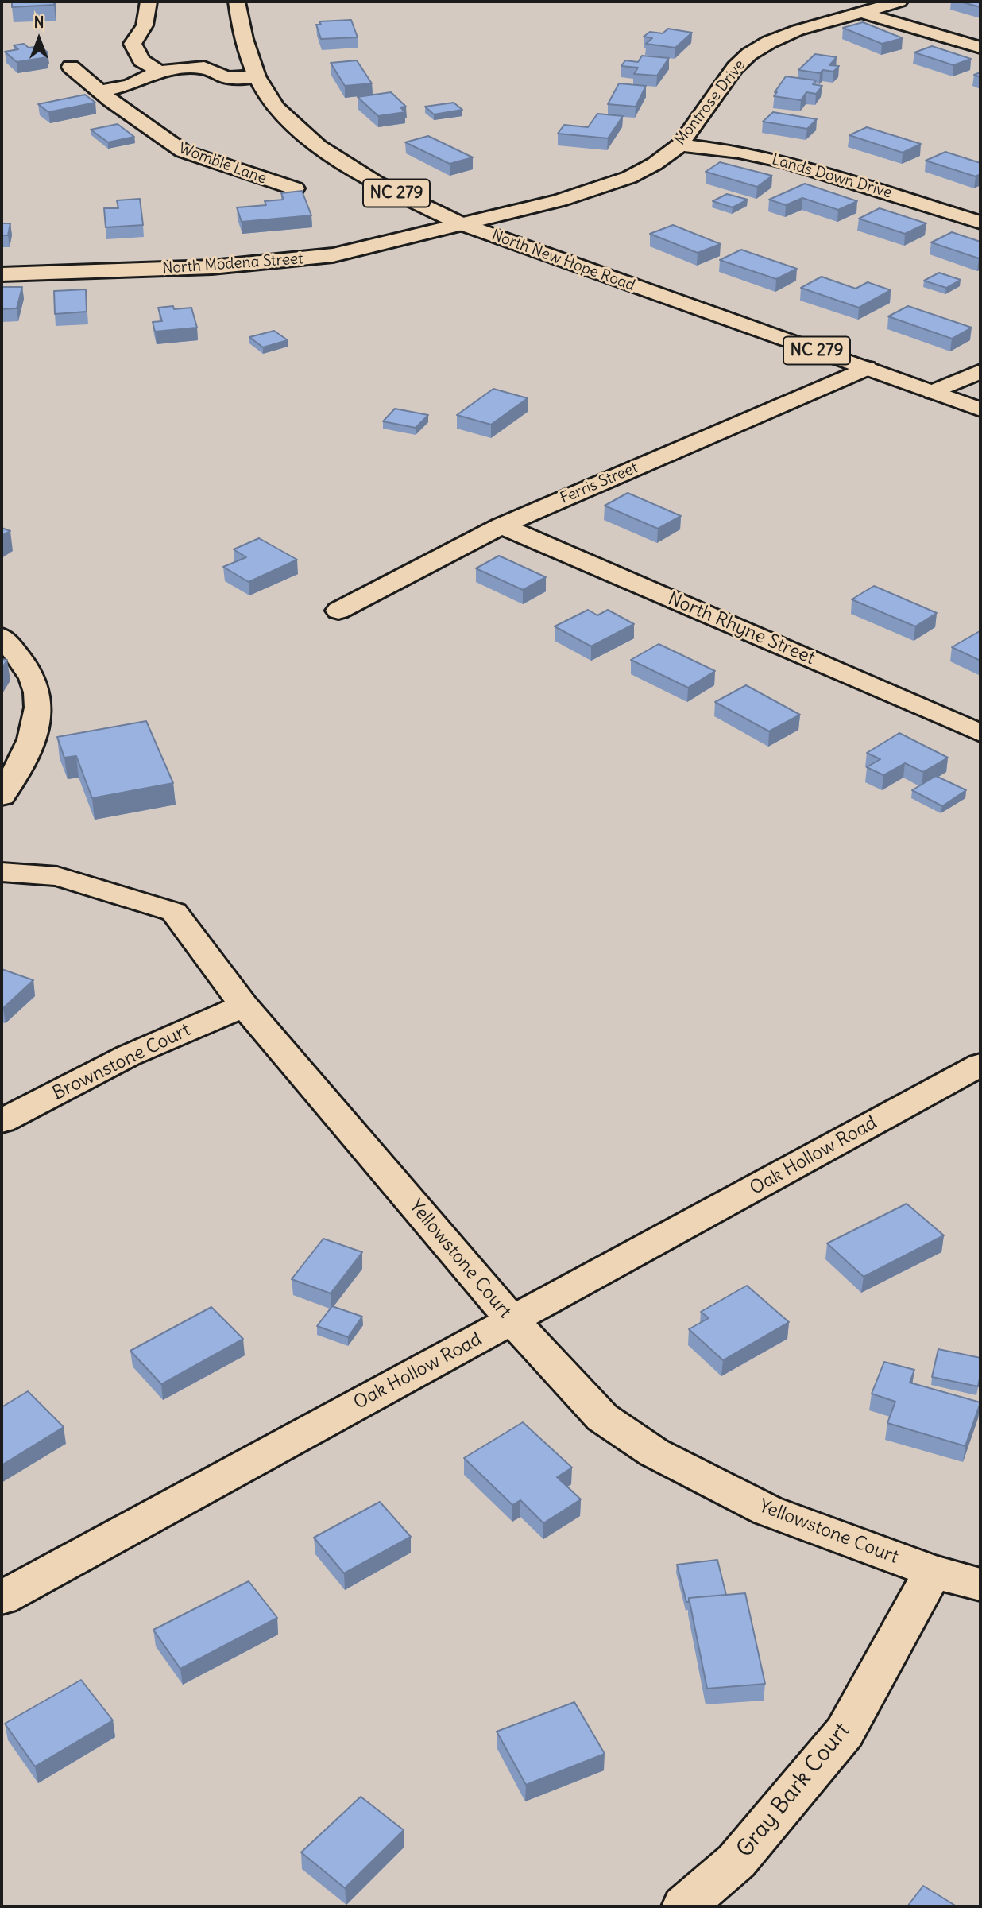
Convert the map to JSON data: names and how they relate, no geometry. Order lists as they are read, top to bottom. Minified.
{"streets":{"street":["Montrose Drive","Womble Lane","Lands Down Drive","NC 279","North New Hope Road","North Modena Street","Ferris Street","North Rhyne Street","Brownstone Court","Oak Hollow Road","Yellowstone Court","Gray Bark Court"]},"crossings":[["Montrose Drive","Lands Down Drive"],["Montrose Drive","North New Hope Road"],["Montrose Drive","North Modena Street"],["North New Hope Road","North Modena Street"],["North New Hope Road","Ferris Street"],["Ferris Street","North Rhyne Street"],["Brownstone Court","Yellowstone Court"],["Oak Hollow Road","Yellowstone Court"],["Yellowstone Court","Gray Bark Court"]],"north":"top"}
